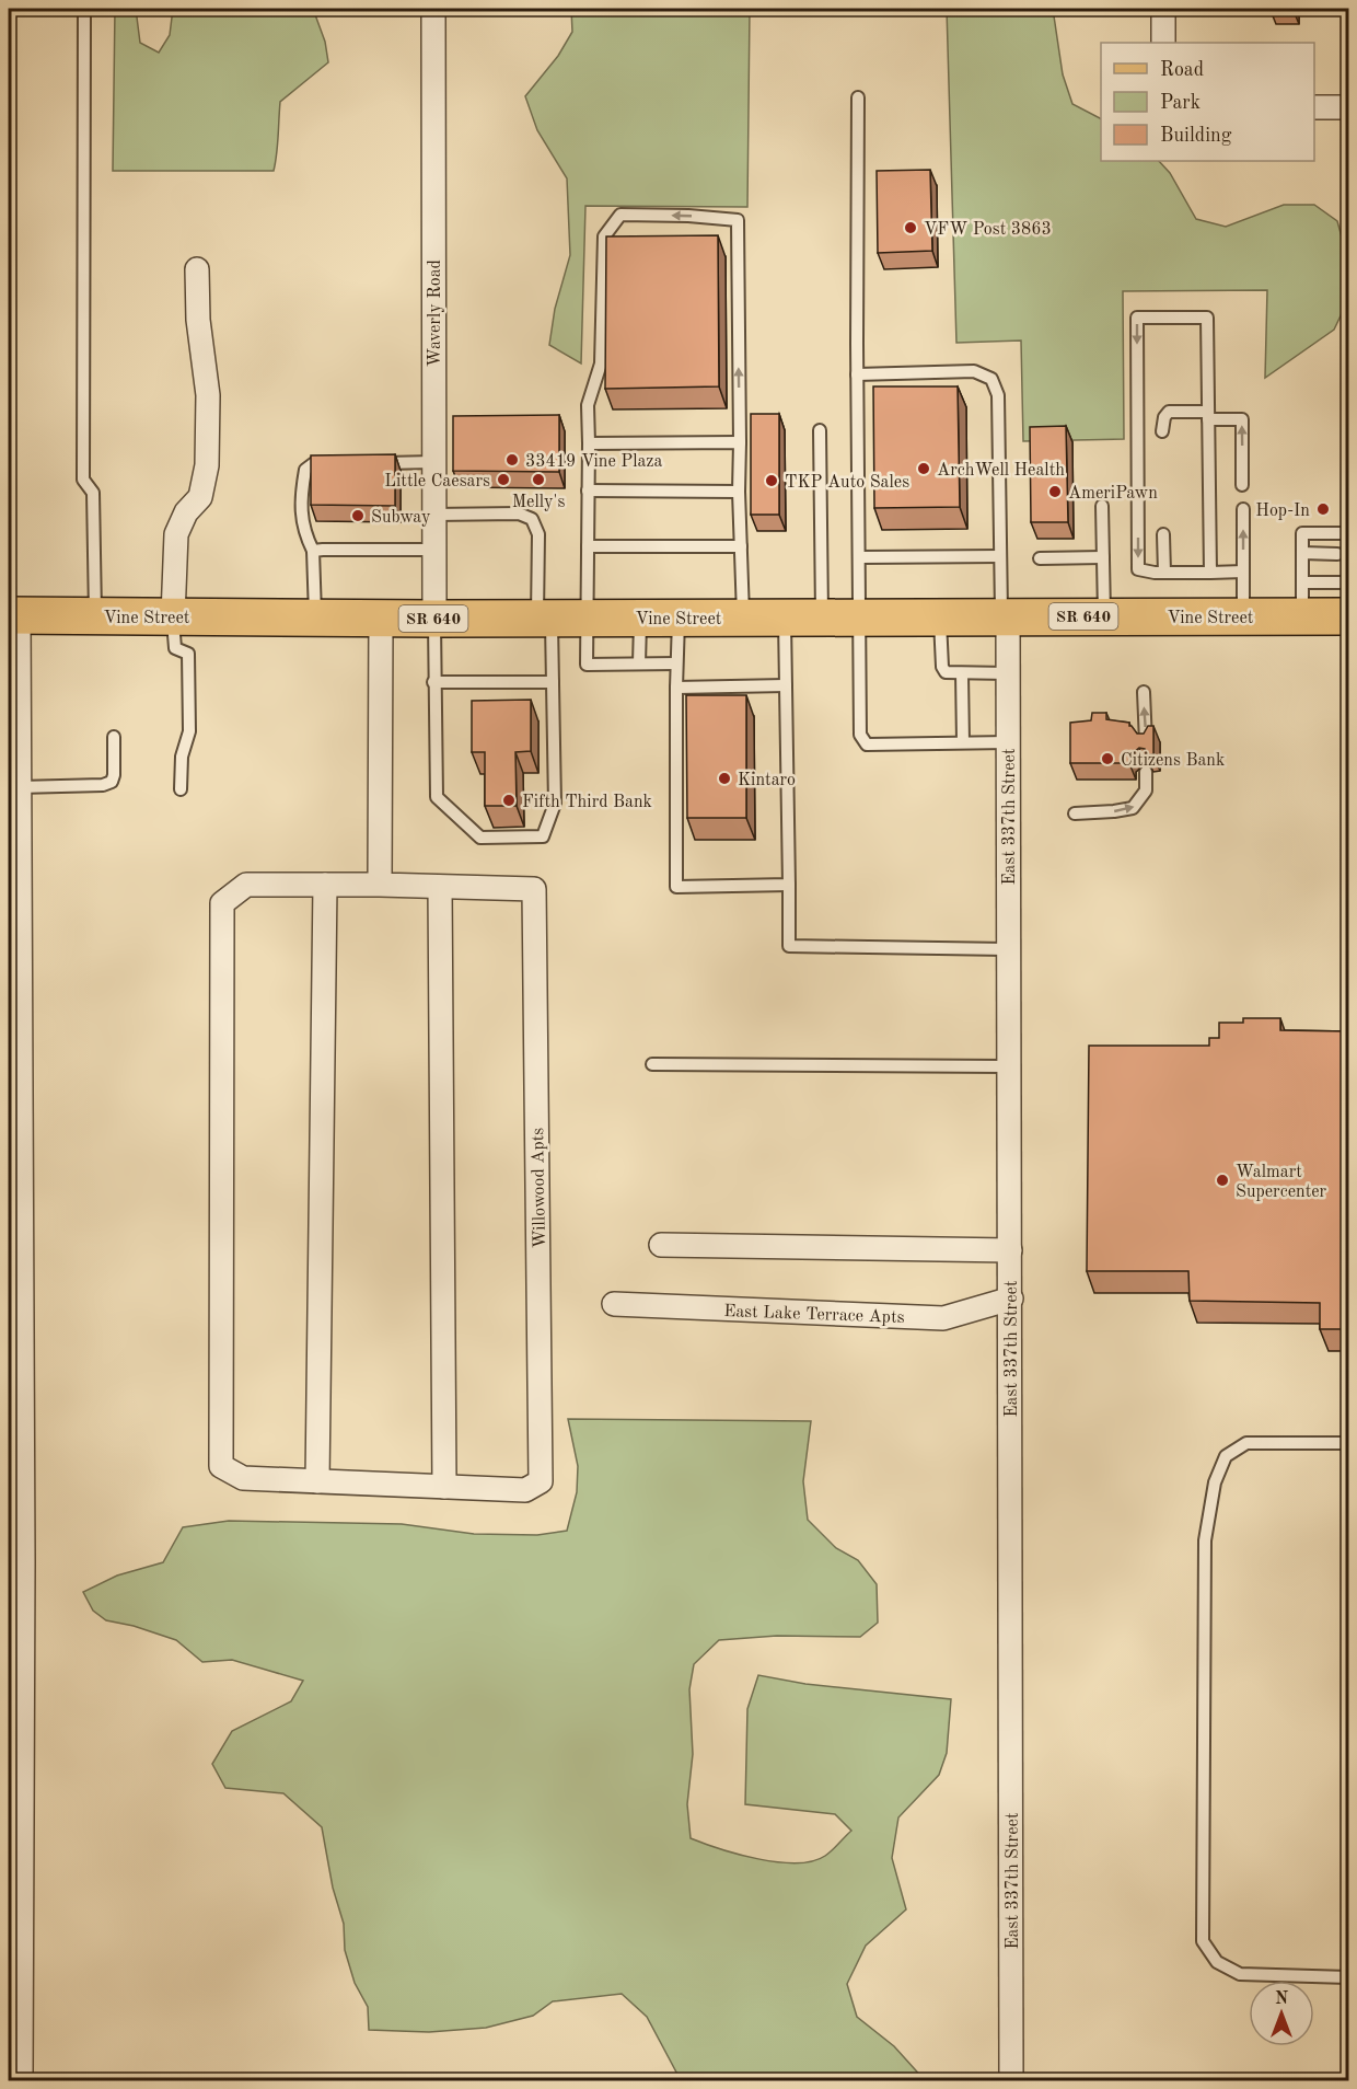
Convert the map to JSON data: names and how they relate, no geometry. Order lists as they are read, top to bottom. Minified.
{"streets":{"main road":["Vine Street","SR 640"],"street":["Waverly Road","East 337th Street","Willowood Apts","East Lake Terrace Apts"]},"crossings":[["Waverly Road","Vine Street"],["Vine Street","East 337th Street"],["East 337th Street","East Lake Terrace Apts"]],"places":["VFW Post 3863","33419 Vine Plaza","ArchWell Health","Little Caesars","Melly's","TKP Auto Sales","AmeriPawn","Hop-In","Subway","Citizens Bank","Kintaro","Fifth Third Bank","Walmart Supercenter"],"legend":["Road","Park","Building"],"north":"top"}
